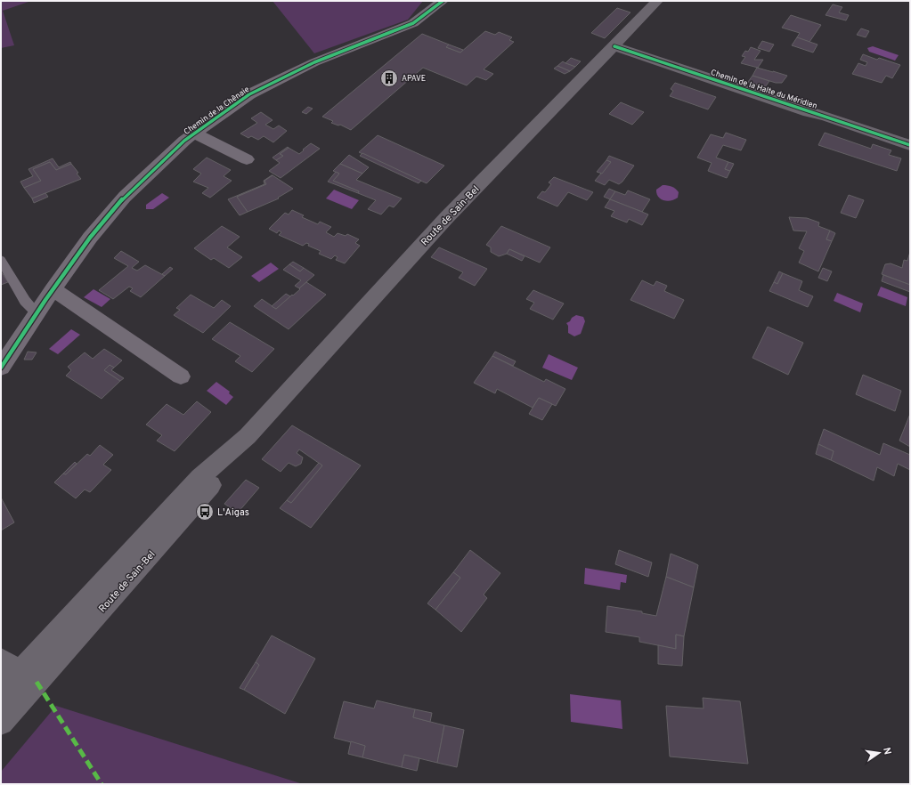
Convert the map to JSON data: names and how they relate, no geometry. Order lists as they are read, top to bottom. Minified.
{"streets":{"main road":["Chemin de la Halte du Méridien","Route de Sain-Bel"],"street":["Chemin de la Chênaie"]},"crossings":[["Chemin de la Halte du Méridien","Route de Sain-Bel"]],"places":{"building":["APAVE"],"bus stop":["L'Aigas"]},"north":"right"}
